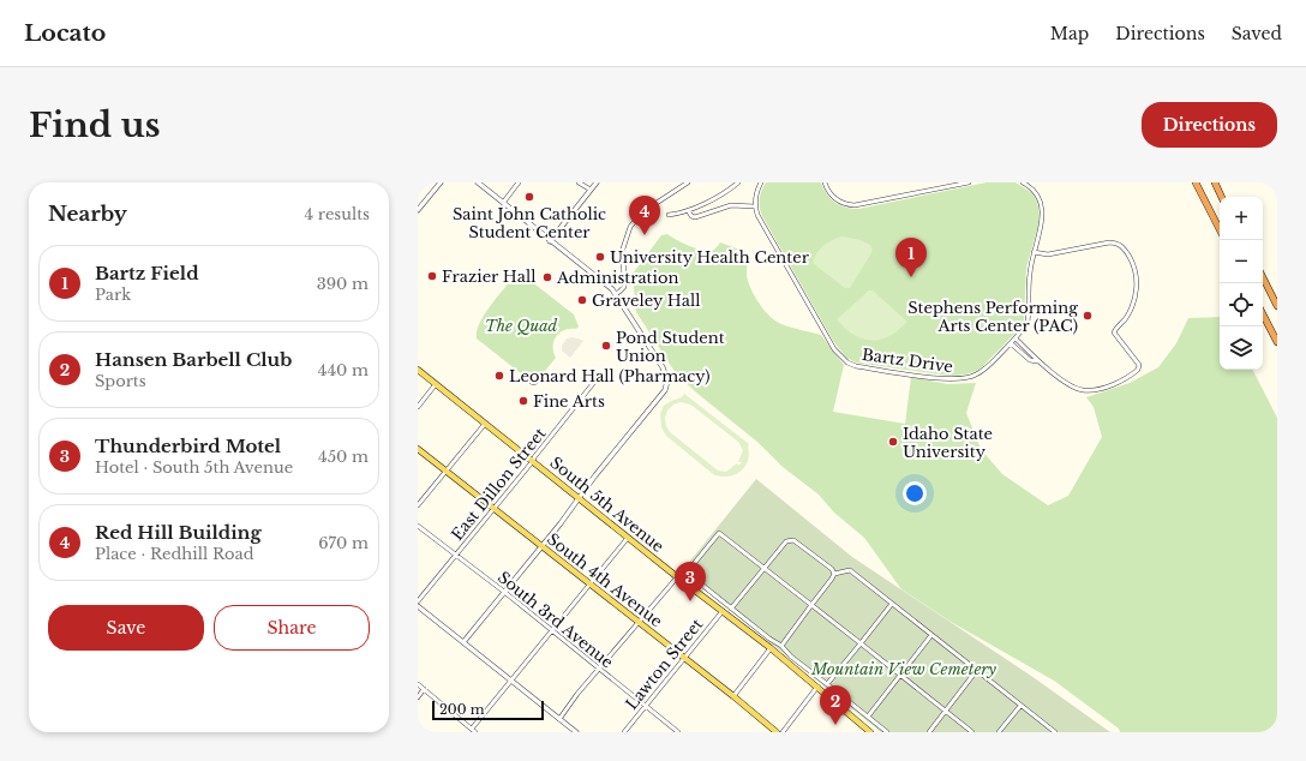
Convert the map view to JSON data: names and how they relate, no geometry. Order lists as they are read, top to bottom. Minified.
{"streets":{"main road":["South 5th Avenue","South 4th Avenue"],"street":["Bartz Drive","East Dillon Street","South 3rd Avenue","Lawton Street"]},"crossings":[["East Dillon Street","South 5th Avenue"],["East Dillon Street","South 4th Avenue"],["East Dillon Street","South 3rd Avenue"],["South 5th Avenue","Lawton Street"],["South 4th Avenue","Lawton Street"],["South 3rd Avenue","Lawton Street"]],"parks":["The Quad","Mountain View Cemetery"],"places":["Saint John Catholic Student Center","University Health Center","Frazier Hall","Administration","Graveley Hall","Stephens Performing Arts Center (PAC)","Pond Student Union","Leonard Hall (Pharmacy)","Fine Arts","Idaho State University"],"scale_bar":"200 m","page":{"header":"Locato","nav":["Map","Directions","Saved"],"buttons":["Directions",["Save","Share"]],"title":"Find us","heading":["Nearby","4 results"],"pins":["4","1","3","2"],"map_buttons":["+","−"],"list":[{"mark":"1","name":"Bartz Field","note":"Park","value":"390 m"},{"mark":"2","name":"Hansen Barbell Club","note":"Sports","value":"440 m"},{"mark":"3","name":"Thunderbird Motel","note":"Hotel · South 5th Avenue","value":"450 m"},{"mark":"4","name":"Red Hill Building","note":"Place · Redhill Road","value":"670 m"}],"scale":"200 m"}}
